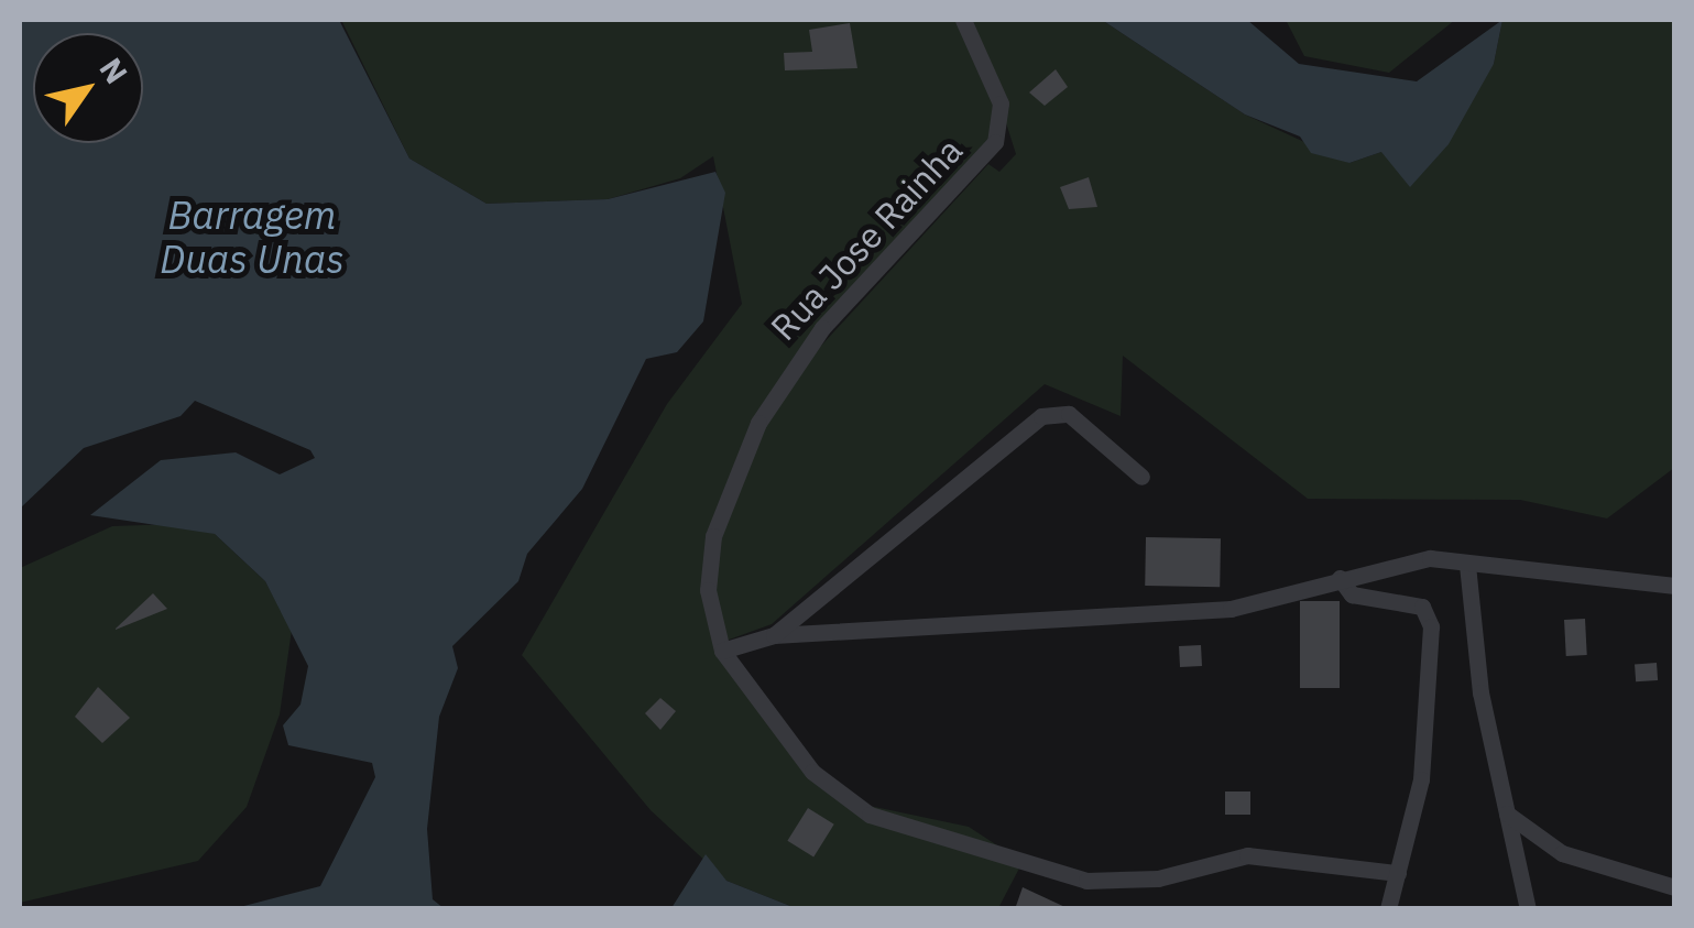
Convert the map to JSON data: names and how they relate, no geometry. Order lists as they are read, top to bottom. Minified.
{"streets":{"street":["Rua Jose Rainha"]},"water":["Barragem Duas Unas"],"north":"top right"}
